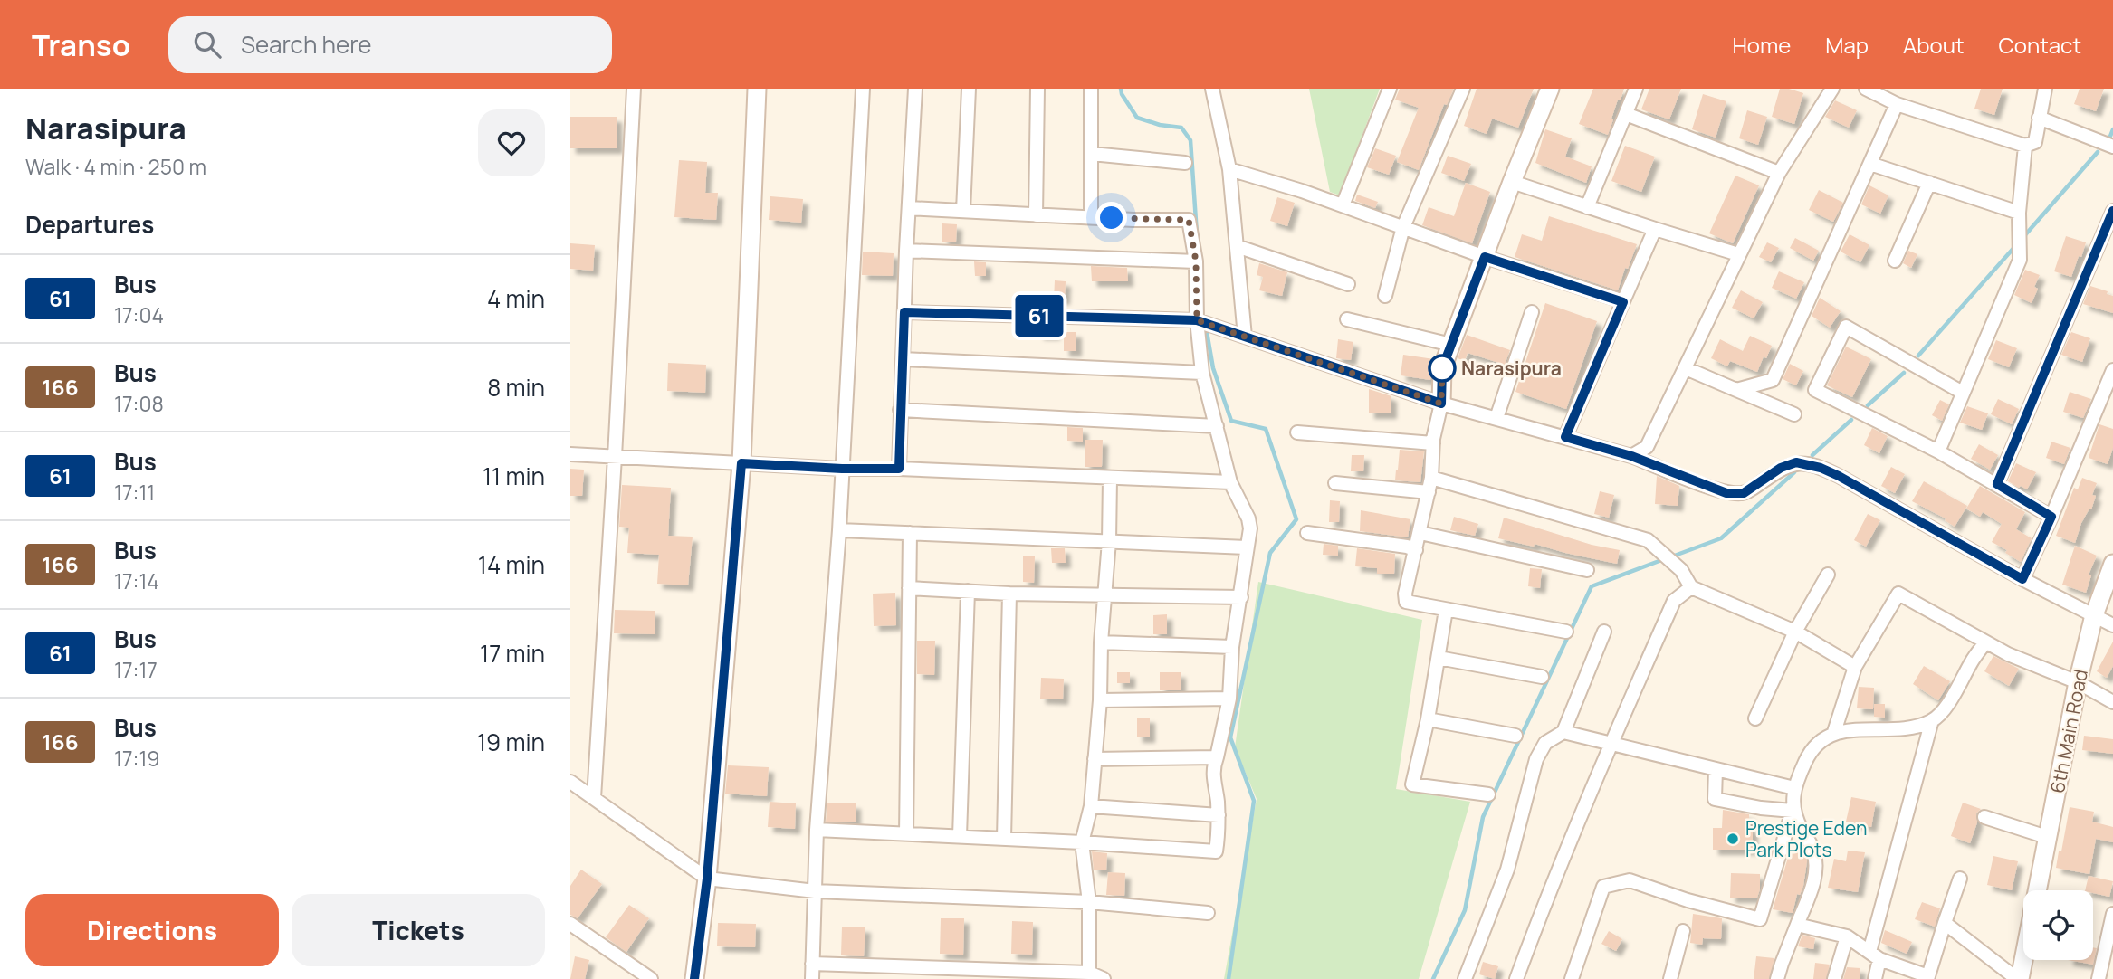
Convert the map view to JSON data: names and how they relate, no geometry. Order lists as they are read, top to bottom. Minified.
{"streets":{"street":["6th Main Road"]},"places":["Narasipura","Prestige Eden Park Plots"],"lines":["bus line 61"],"page":{"header":"Transo","search":"Search here","nav":["Home","Map","About","Contact"],"heading":[["Narasipura","Walk · 4 min · 250 m"],"Departures"],"on_map":"61","list":[{"mark":"61","name":"Bus","note":"17:04","value":"4 min"},{"mark":"166","name":"Bus","note":"17:08","value":"8 min"},{"mark":"61","name":"Bus","note":"17:11","value":"11 min"},{"mark":"166","name":"Bus","note":"17:14","value":"14 min"},{"mark":"61","name":"Bus","note":"17:17","value":"17 min"},{"mark":"166","name":"Bus","note":"17:19","value":"19 min"}],"buttons":["Directions","Tickets"]}}
